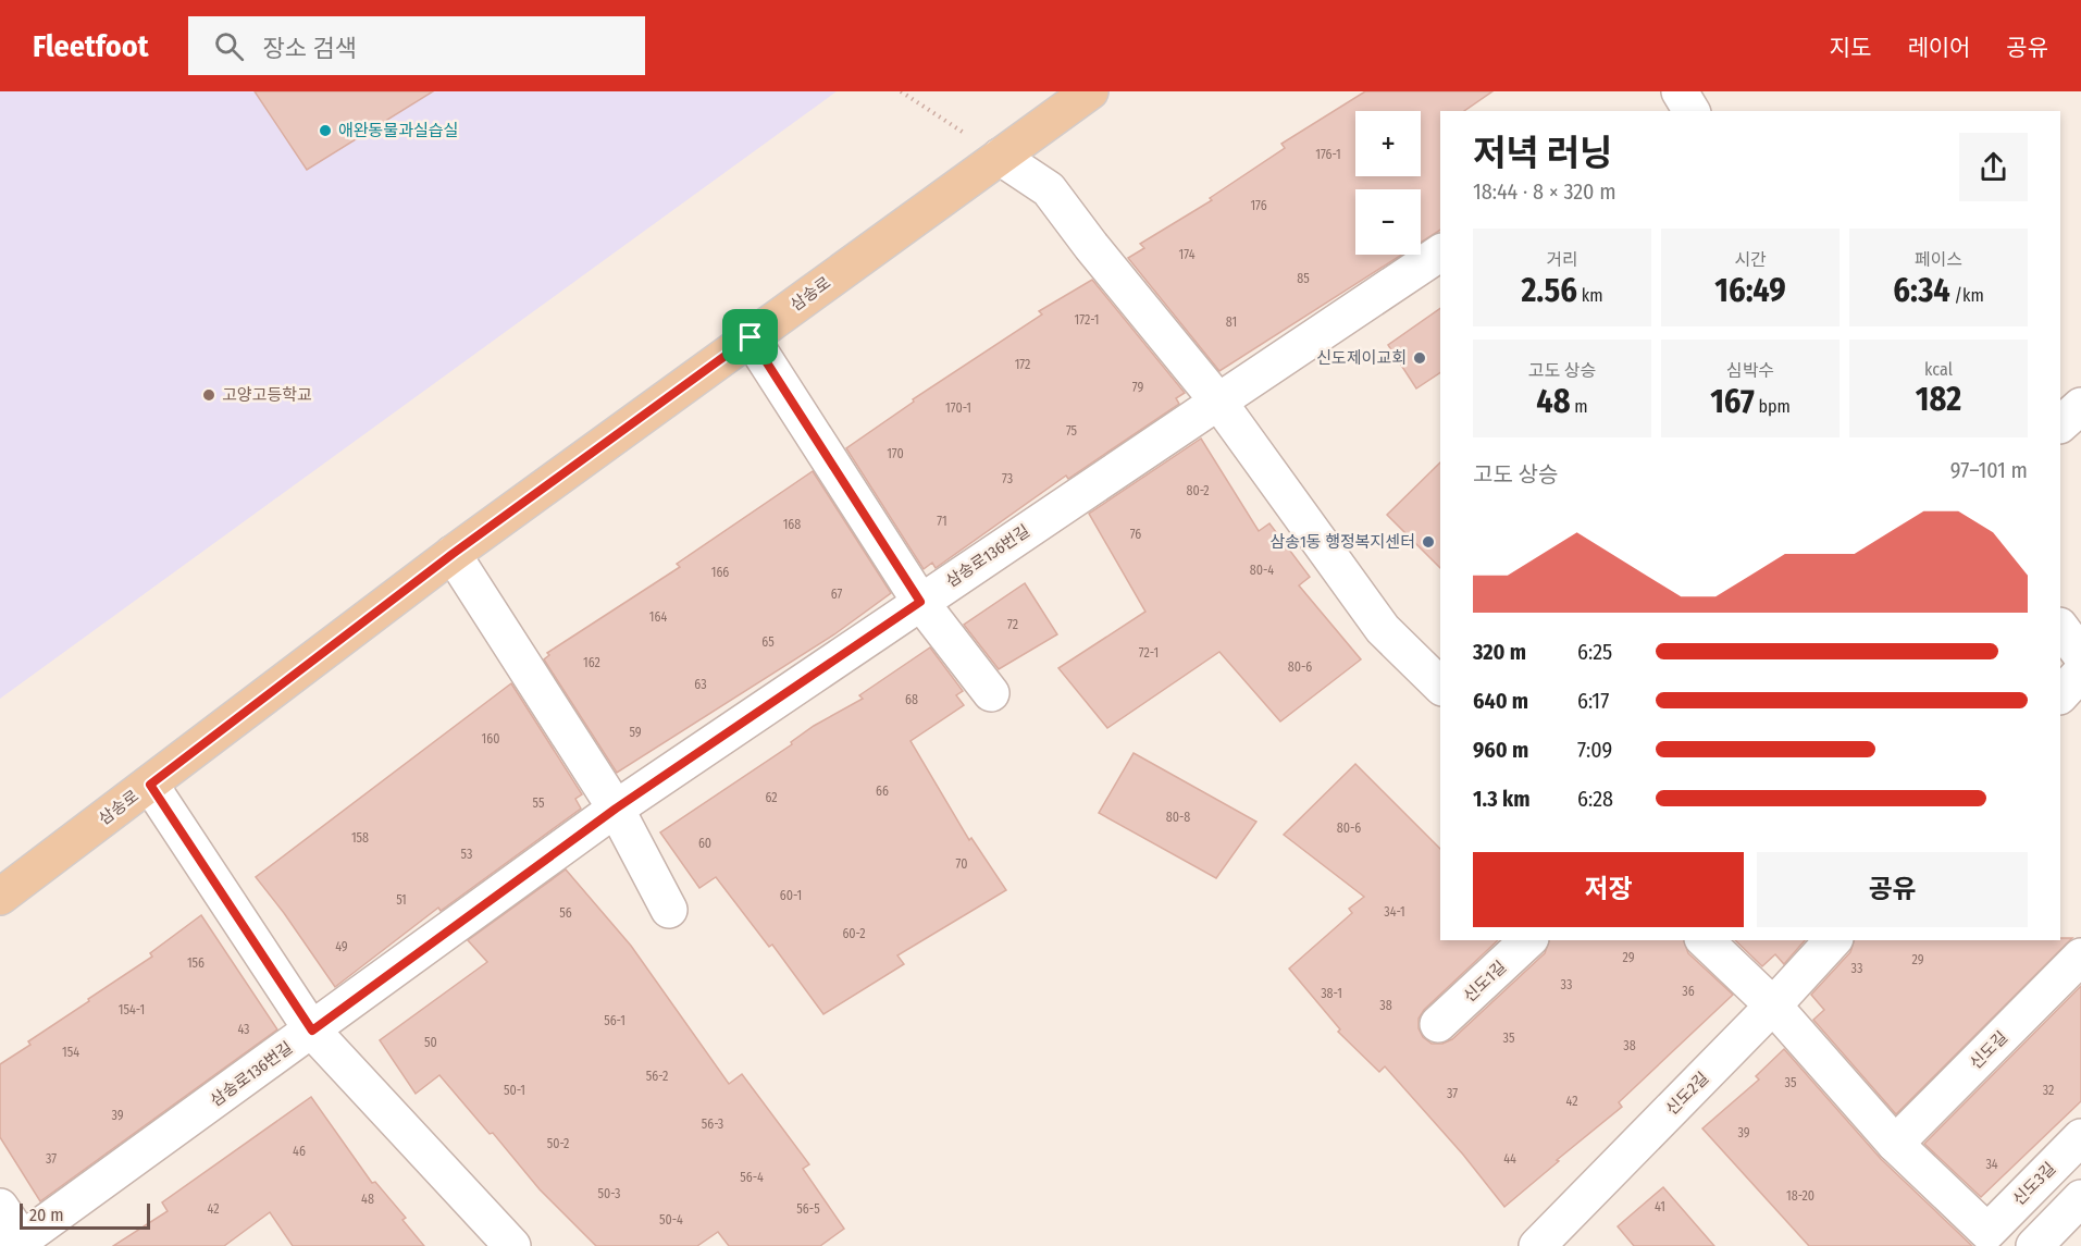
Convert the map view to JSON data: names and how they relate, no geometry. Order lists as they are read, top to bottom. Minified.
{"streets":{"main road":["삼송로"],"street":["삼송로136번길","신도1길","신도길","신도2길","신도3길"]},"crossings":[["신도길","신도3길"]],"places":["애완동물과실습실","신도제이교회","고양고등학교","삼송1동 행정복지센터"],"house_numbers":["176-1","176","174","85","172-1","81","172","79","170-1","75","170","73","80-2","71","168","76","80-4","166","67","164","72","65","72-1","162","80-6","63","68","59","160","66","62","55","80-8","80-6","158","60","53","70","60-1","51","34-1","56","60-2","49","29","29","156","33","33","36","38-1","38","154-1","56-1","43","35","50","38","154","56-2","35","50-1","32","37","42","39","56-3","39","50-2","46","37","44","34","56-4","50-3","18-20","48","41","42","56-5","50-4"],"scale_bar":"20 m","page":{"header":"Fleetfoot","search":"장소 검색","nav":["지도","레이어","공유"],"map_buttons":["+","−"],"heading":["저녁 러닝","18:44 · 8 × 320 m"],"stats":[["거리","2.56 km"],["시간","16:49"],["페이스","6:34 /km"],["고도 상승","48 m"],["심박수","167 bpm"],["kcal","182"]],"chart":["고도 상승","97–101 m"],"list":[{"name":"320 m","note":"6:25"},{"name":"640 m","note":"6:17"},{"name":"960 m","note":"7:09"},{"name":"1.3 km","note":"6:28"}],"buttons":["저장","공유"],"scale":"20 m"}}
